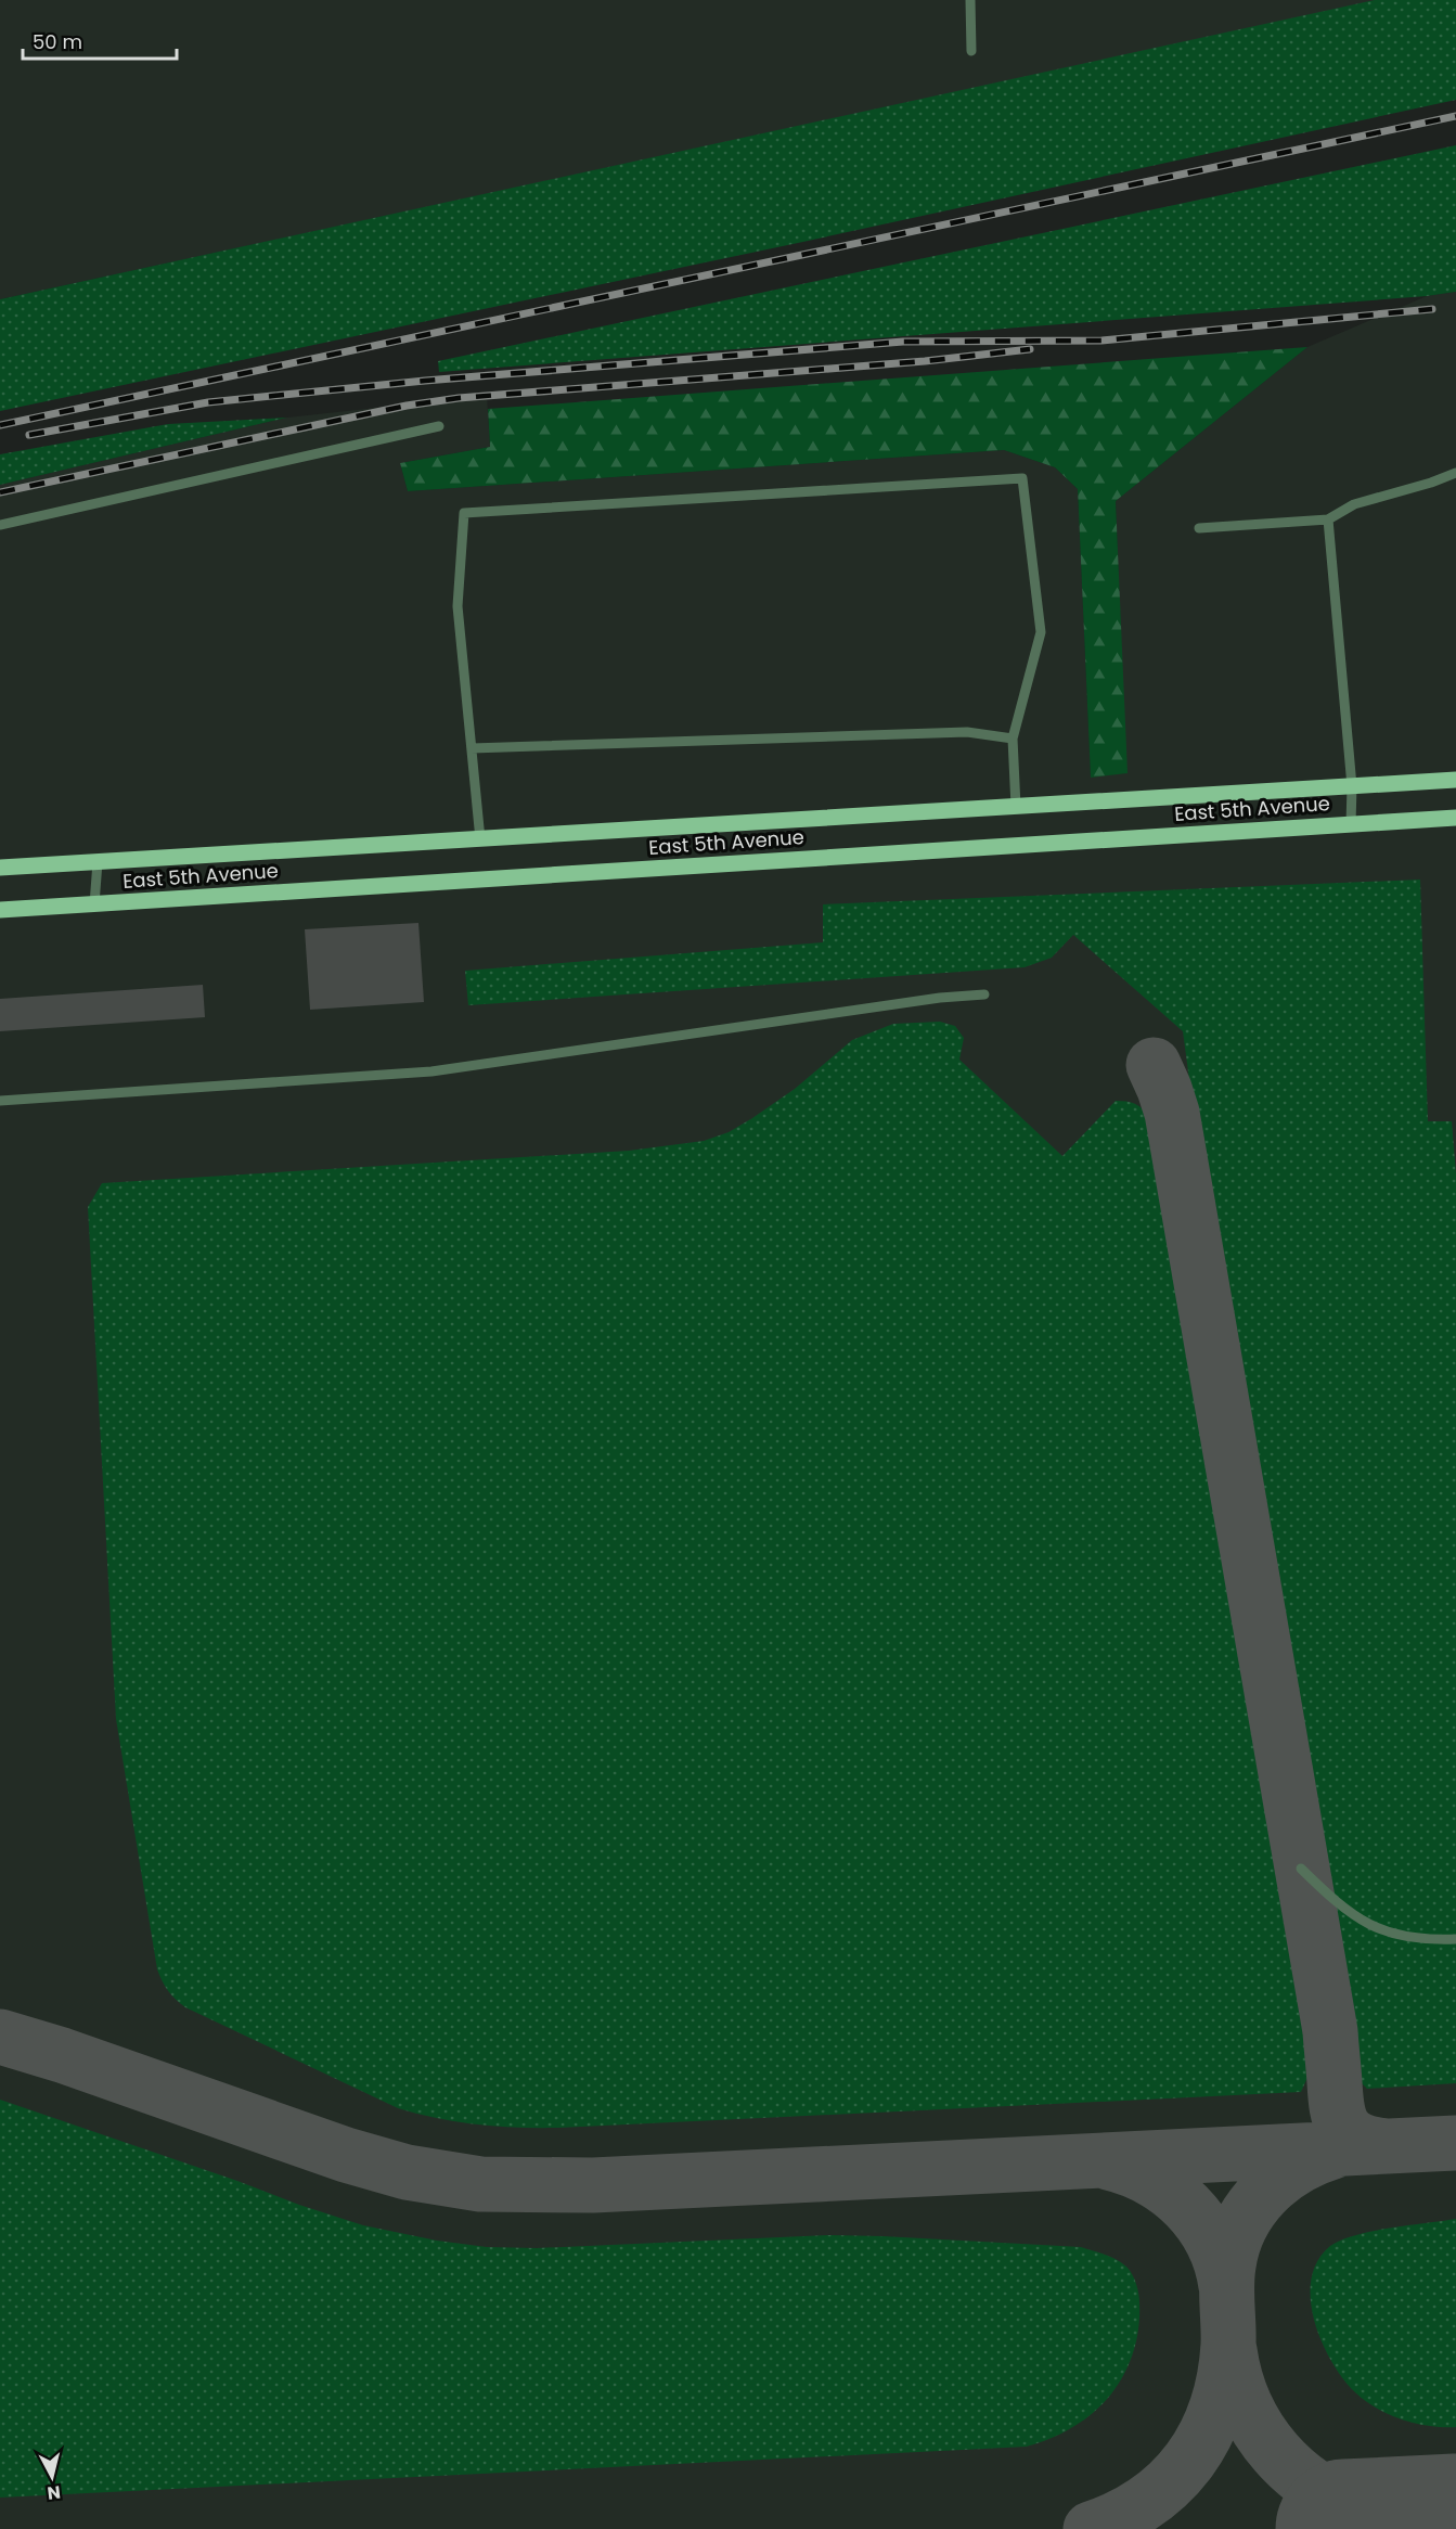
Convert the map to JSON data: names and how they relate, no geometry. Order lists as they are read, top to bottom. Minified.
{"streets":{"main road":["East 5th Avenue"]},"scale_bar":"50 m","north":"bottom"}
